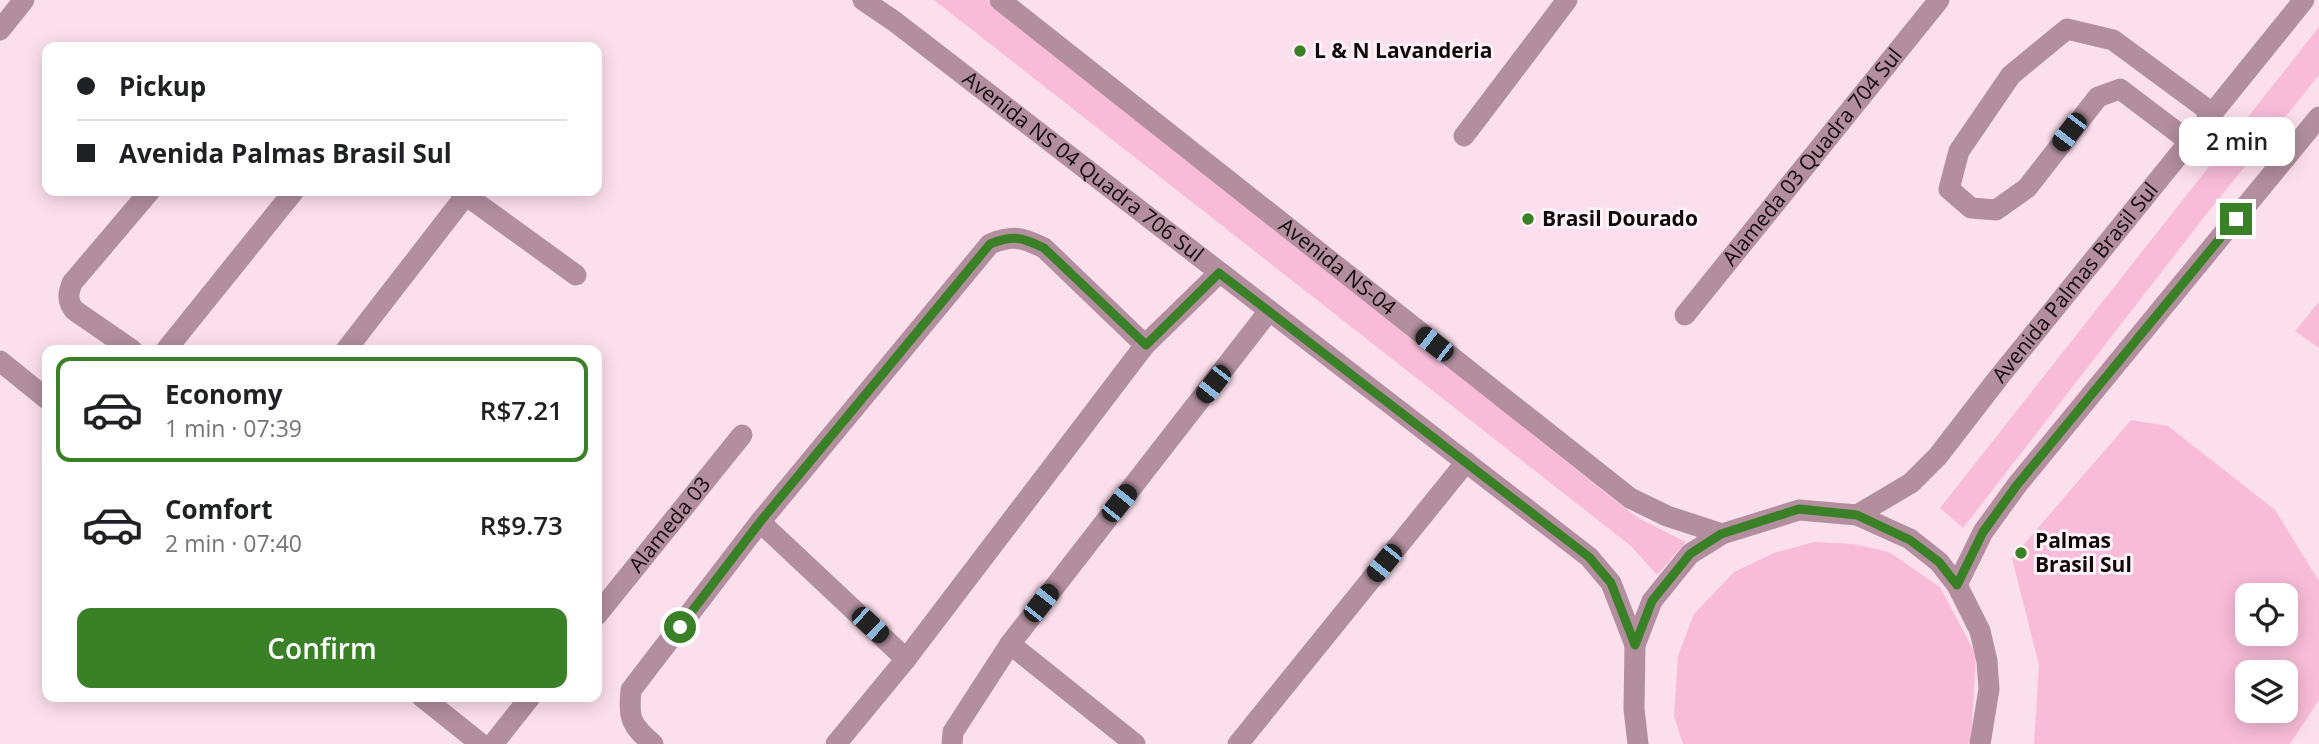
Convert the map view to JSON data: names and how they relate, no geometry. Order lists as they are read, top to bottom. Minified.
{"streets":{"street":["Alameda 03 Quadra 704 Sul","Avenida NS 04 Quadra 706 Sul","Avenida NS-04","Avenida Palmas Brasil Sul","Alameda 03"]},"places":["L & N Lavanderia","Brasil Dourado","Palmas Brasil Sul"],"page":{"banner":["Pickup","Avenida Palmas Brasil Sul"],"bubble":"2 min","list":[{"name":"Economy","note":"1 min · 07:39","value":"R$7.21"},{"name":"Comfort","note":"2 min · 07:40","value":"R$9.73"}],"buttons":"Confirm"}}
